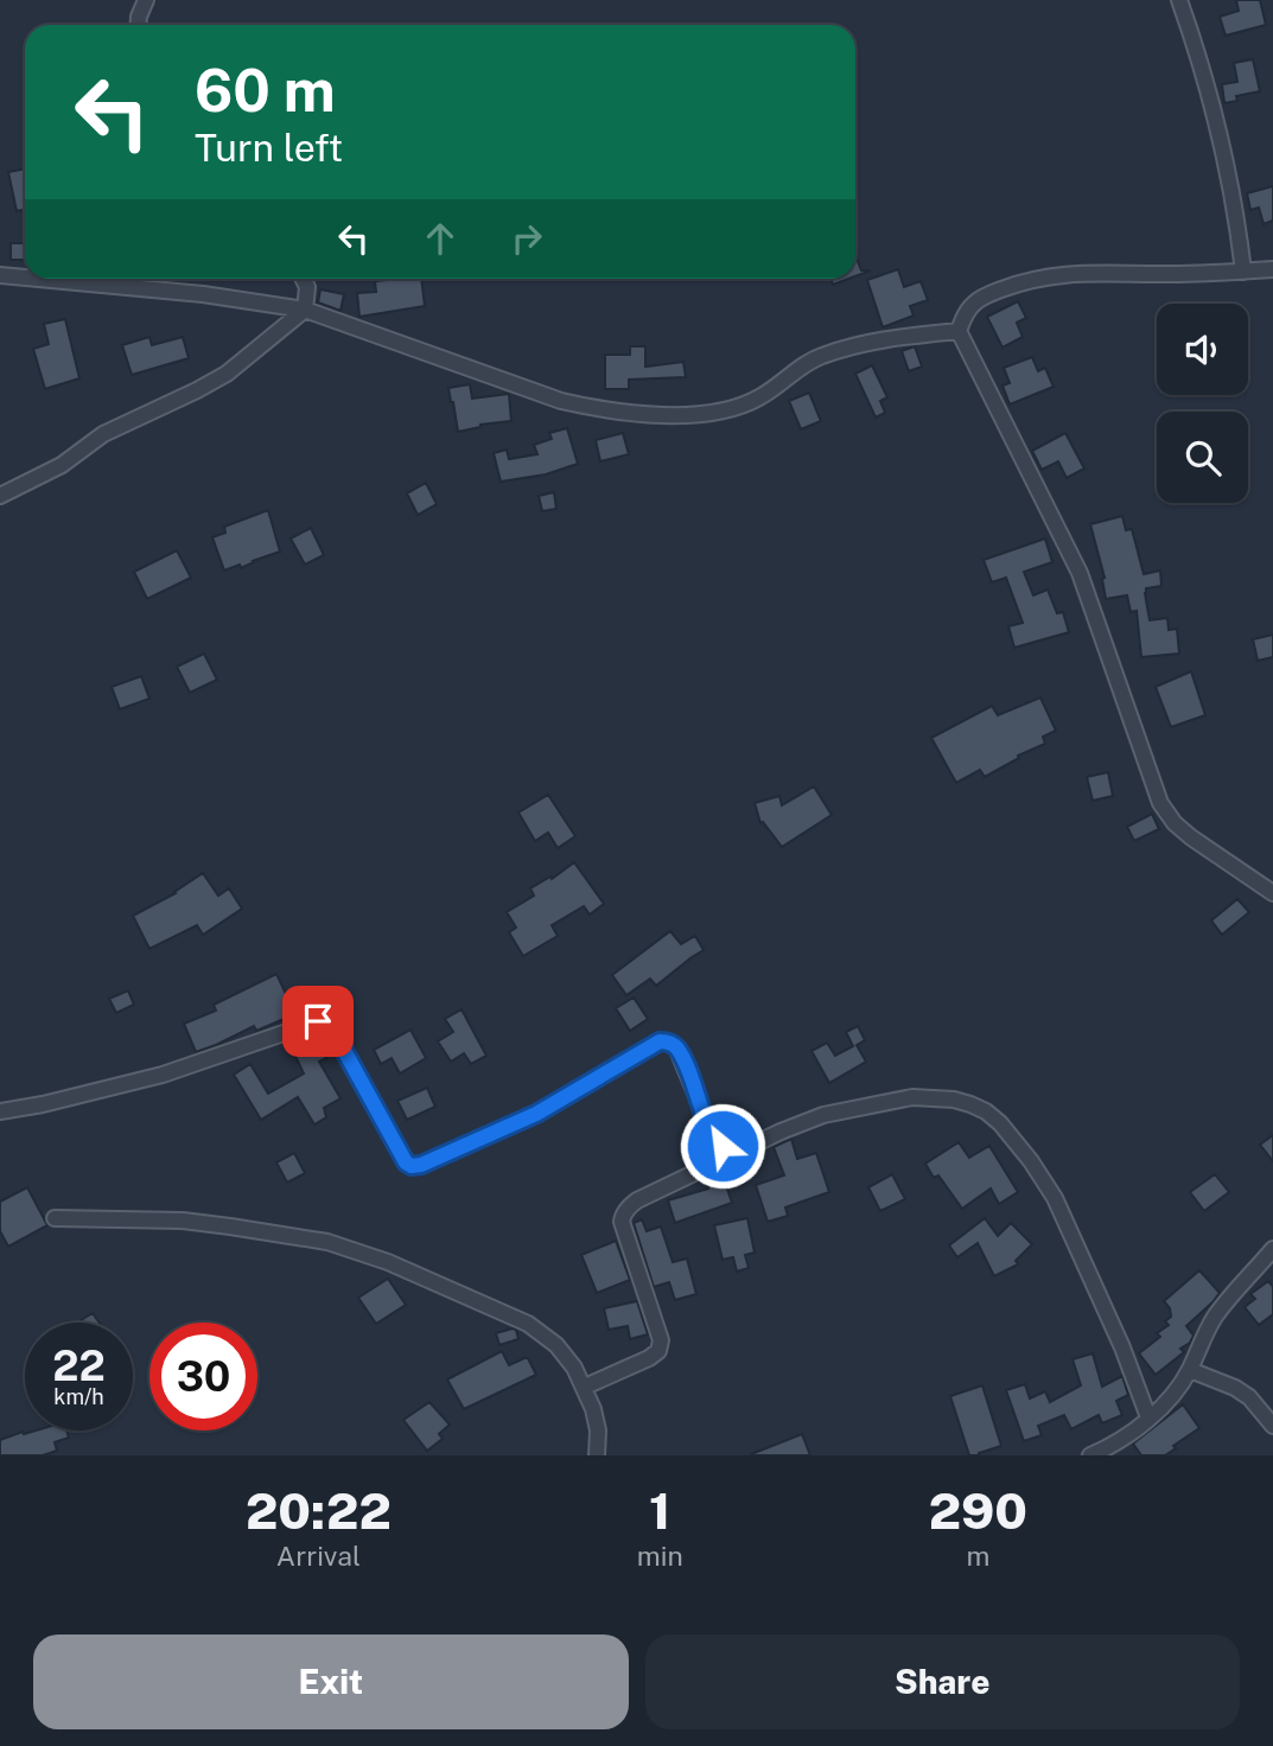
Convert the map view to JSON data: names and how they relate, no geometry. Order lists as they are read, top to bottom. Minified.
{"page":{"turn":["60 m","Turn left"],"speed":"22 km/h","limit":"30","eta":["20:22","Arrival","1","min","290","m"],"buttons":["Exit","Share"]}}
